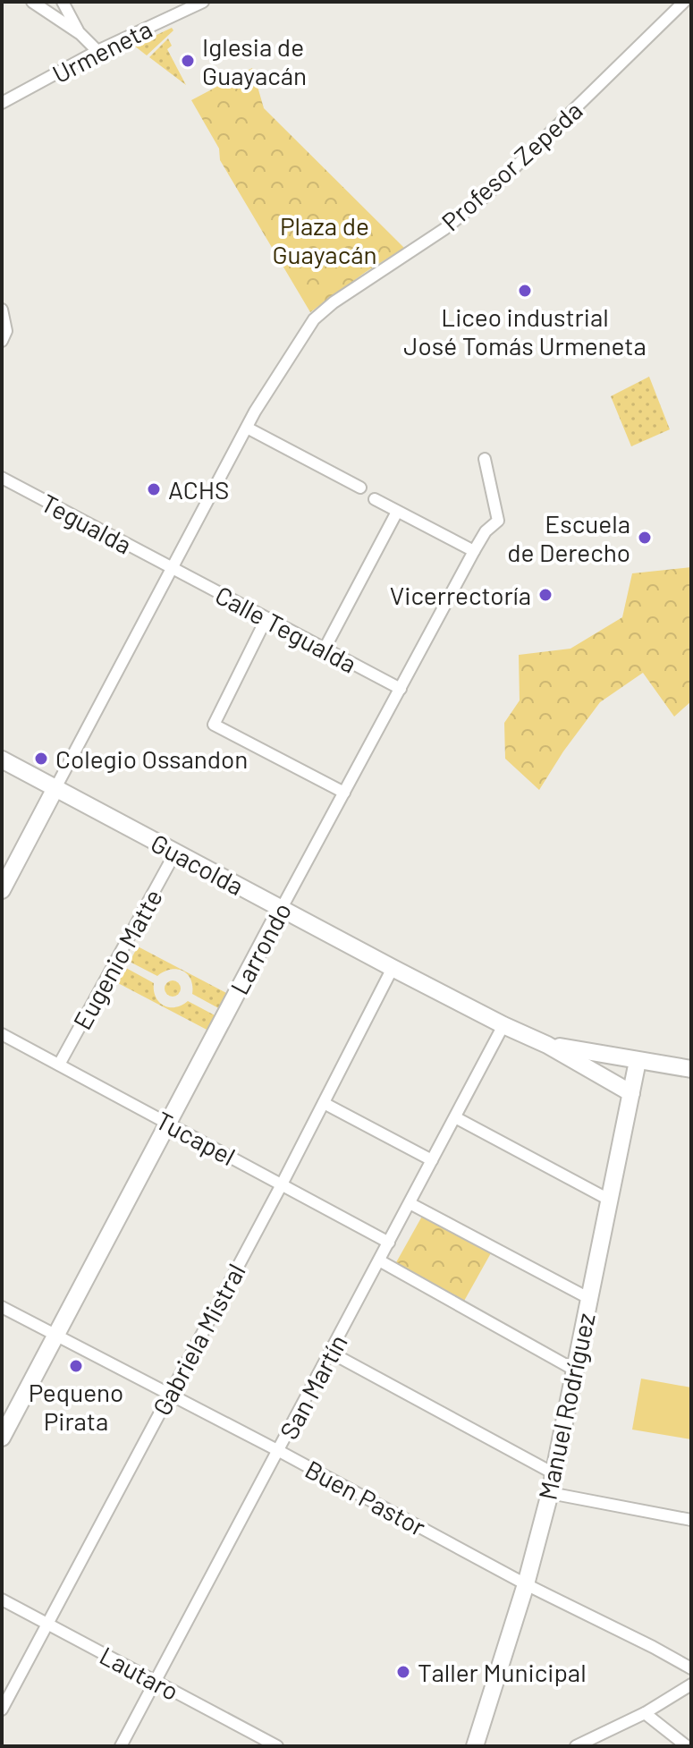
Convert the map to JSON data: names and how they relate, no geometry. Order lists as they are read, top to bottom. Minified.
{"streets":{"main road":["Guacolda","Larrondo","Manuel Rodríguez"],"street":["Urmeneta","Profesor Zepeda","Tegualda","Calle Tegualda","Eugenio Matte","Tucapel","Gabriela Mistral","San Martín","Buen Pastor","Lautaro"]},"crossings":[["Profesor Zepeda","Tegualda"],["Profesor Zepeda","Calle Tegualda"],["Profesor Zepeda","Guacolda"],["Tegualda","Calle Tegualda"],["Calle Tegualda","Larrondo"],["Guacolda","Larrondo"],["Guacolda","Eugenio Matte"],["Guacolda","Gabriela Mistral"],["Guacolda","San Martín"],["Guacolda","Manuel Rodríguez"],["Larrondo","Tucapel"],["Larrondo","Buen Pastor"],["Eugenio Matte","Tucapel"],["Tucapel","Gabriela Mistral"],["Tucapel","San Martín"],["Gabriela Mistral","Buen Pastor"],["Gabriela Mistral","Lautaro"],["San Martín","Buen Pastor"],["San Martín","Lautaro"],["Manuel Rodríguez","Buen Pastor"]],"parks":["Plaza de Guayacán"],"places":["Iglesia de Guayacán","Liceo industrial José Tomás Urmeneta","ACHS","Escuela de Derecho","Vicerrectoría","Colegio Ossandon","Pequeno Pirata","Taller Municipal"]}
